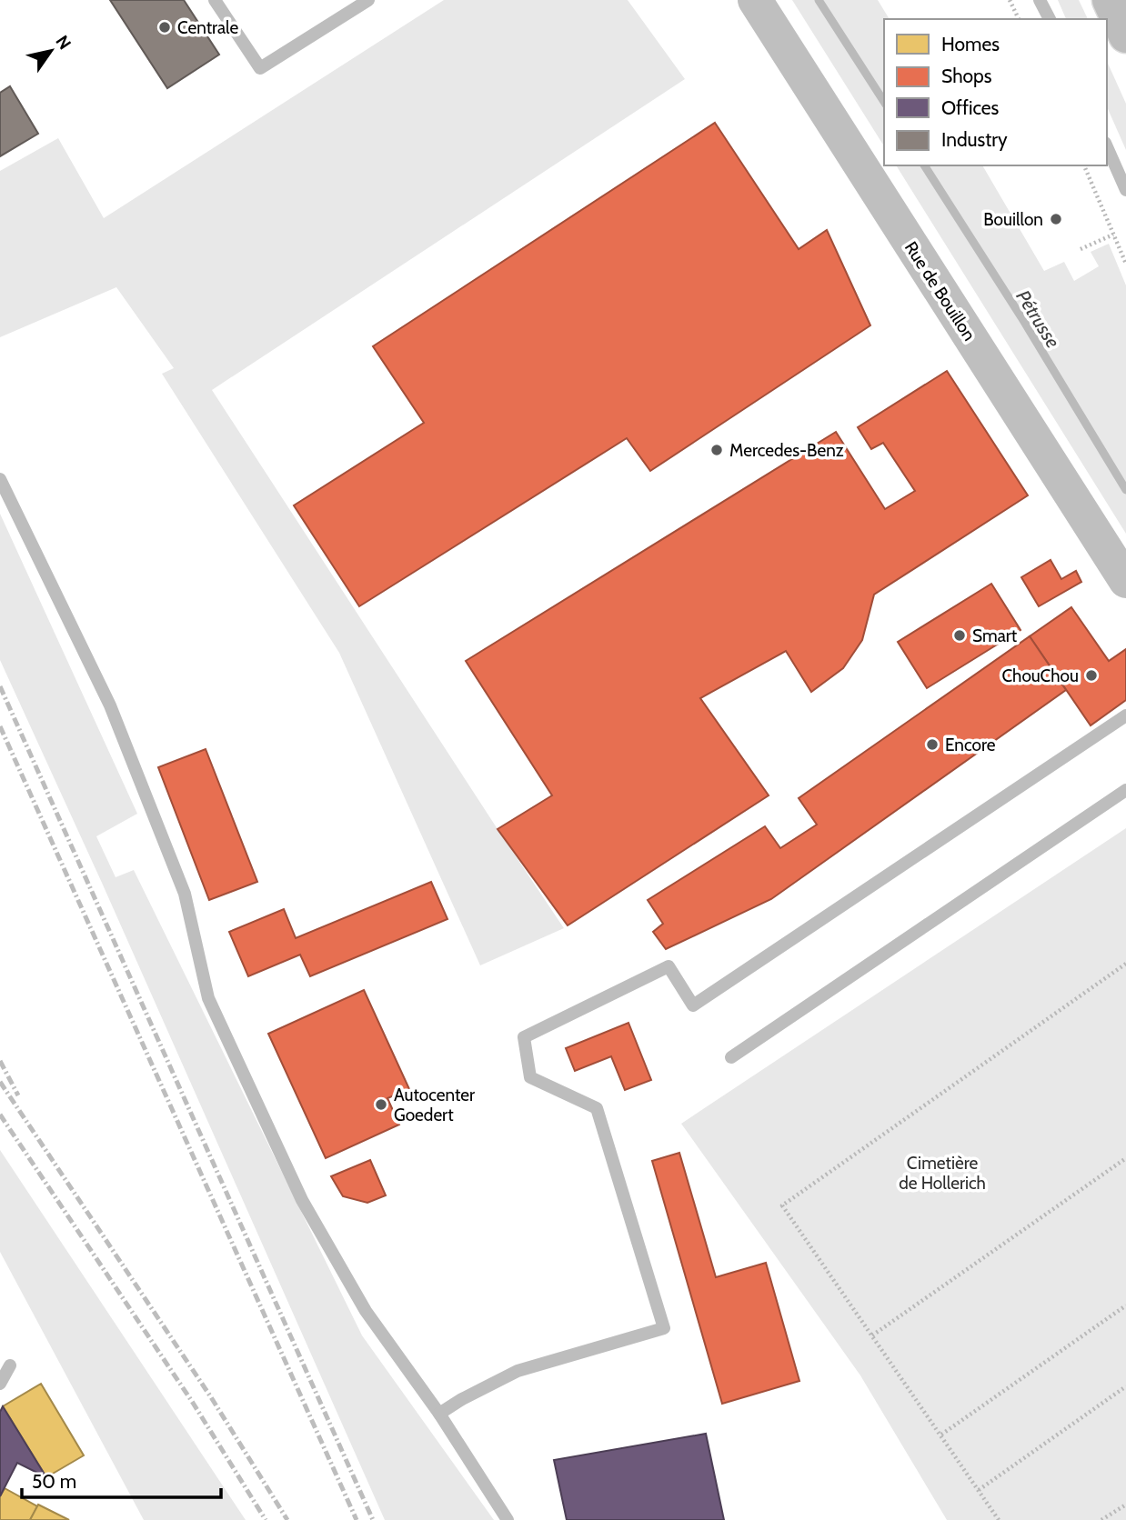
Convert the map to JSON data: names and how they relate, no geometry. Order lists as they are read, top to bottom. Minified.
{"streets":{"street":["Rue de Bouillon"]},"water":["Pétrusse"],"parks":["Cimetière de Hollerich"],"places":["Centrale","Bouillon","Mercedes-Benz","Smart","ChouChou","Encore","Autocenter Goedert"],"legend":["Homes","Shops","Offices","Industry"],"scale_bar":"50 m","north":"top right"}
